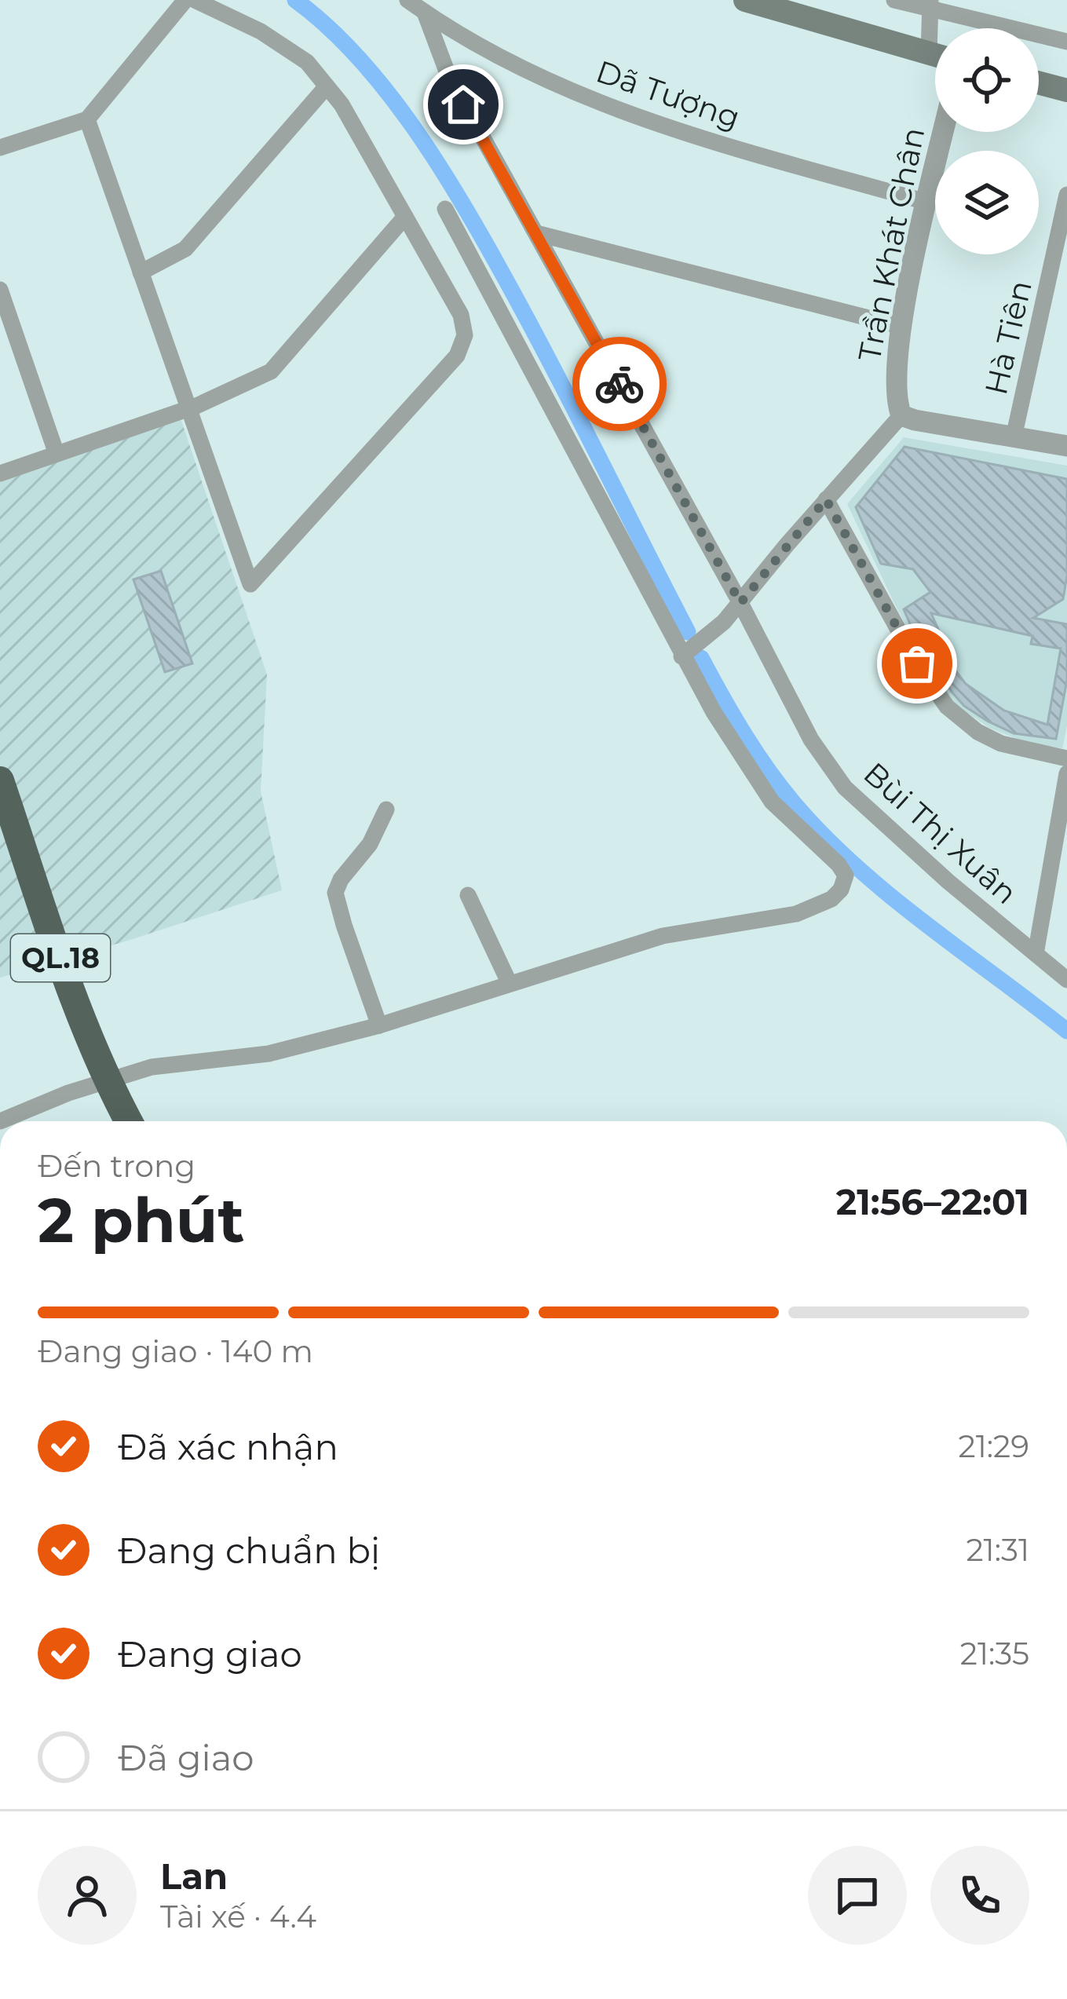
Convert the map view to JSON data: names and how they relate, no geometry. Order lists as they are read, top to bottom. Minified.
{"streets":{"highway":["QL.18"],"street":["Dã Tượng","Trần Khát Chân","Hà Tiên","Bùi Thị Xuân"]},"crossings":[["Dã Tượng","Trần Khát Chân"],["Dã Tượng","Bùi Thị Xuân"]],"page":{"heading":["2 phút","Đến trong","21:56–22:01"],"panel":["Lan","Tài xế · 4.4"],"bar":"Đang giao · 140 m","list":[["Đã xác nhận","21:29"],["Đang chuẩn bị","21:31"],["Đang giao","21:35"],"Đã giao"]}}
